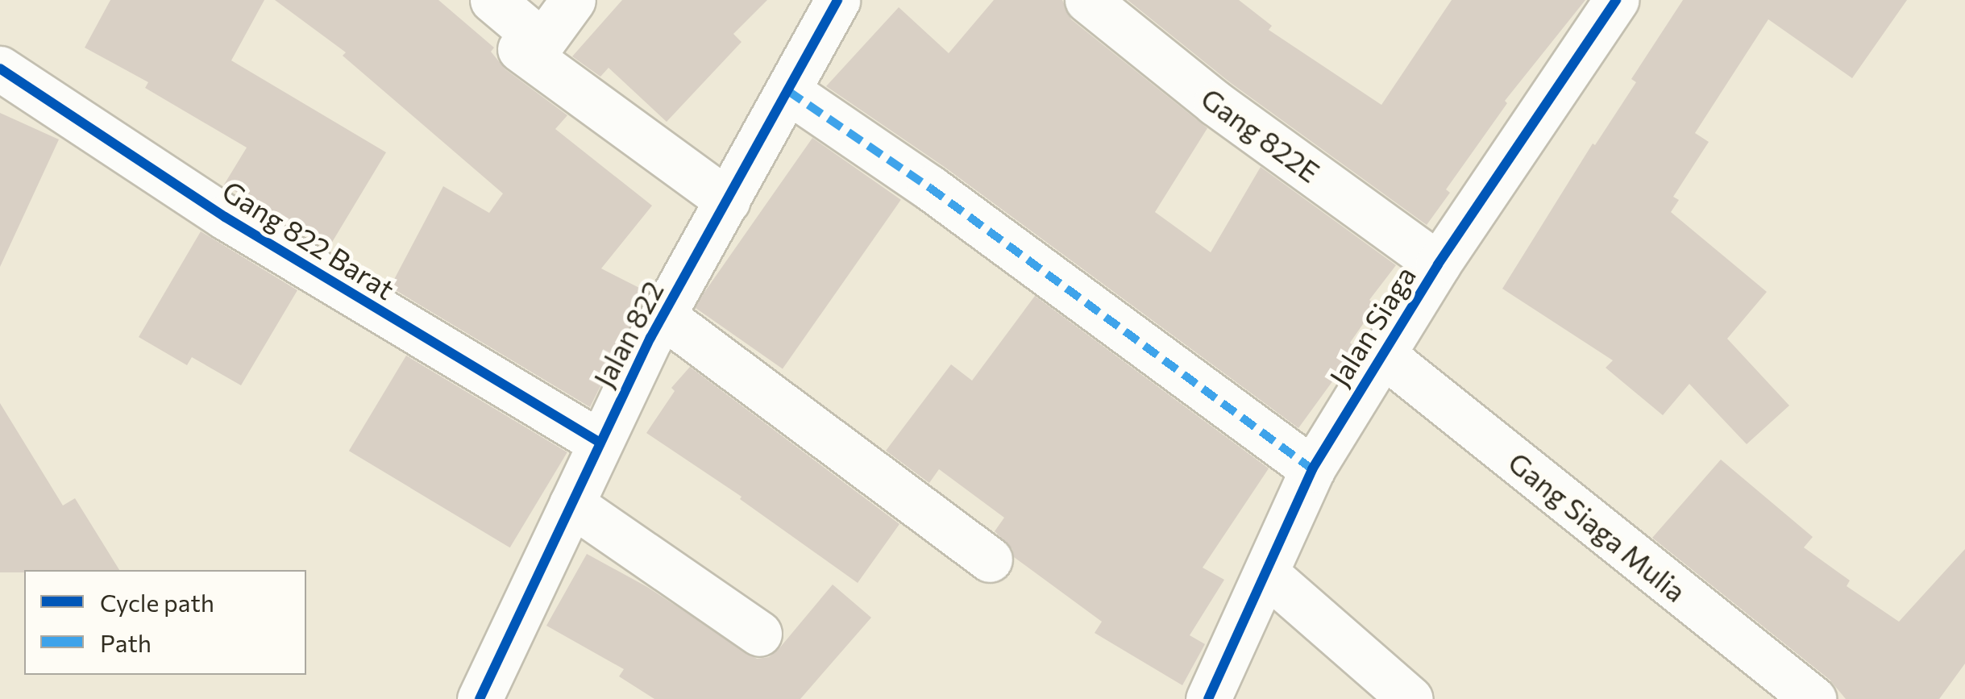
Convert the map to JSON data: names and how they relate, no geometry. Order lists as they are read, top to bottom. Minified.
{"streets":{"street":["Gang 822E","Gang 822 Barat","Jalan Siaga","Jalan 822","Gang Siaga Mulia"]},"crossings":[["Gang 822E","Jalan Siaga"],["Gang 822 Barat","Jalan 822"],["Jalan Siaga","Gang Siaga Mulia"]],"legend":["Cycle path","Path"]}
